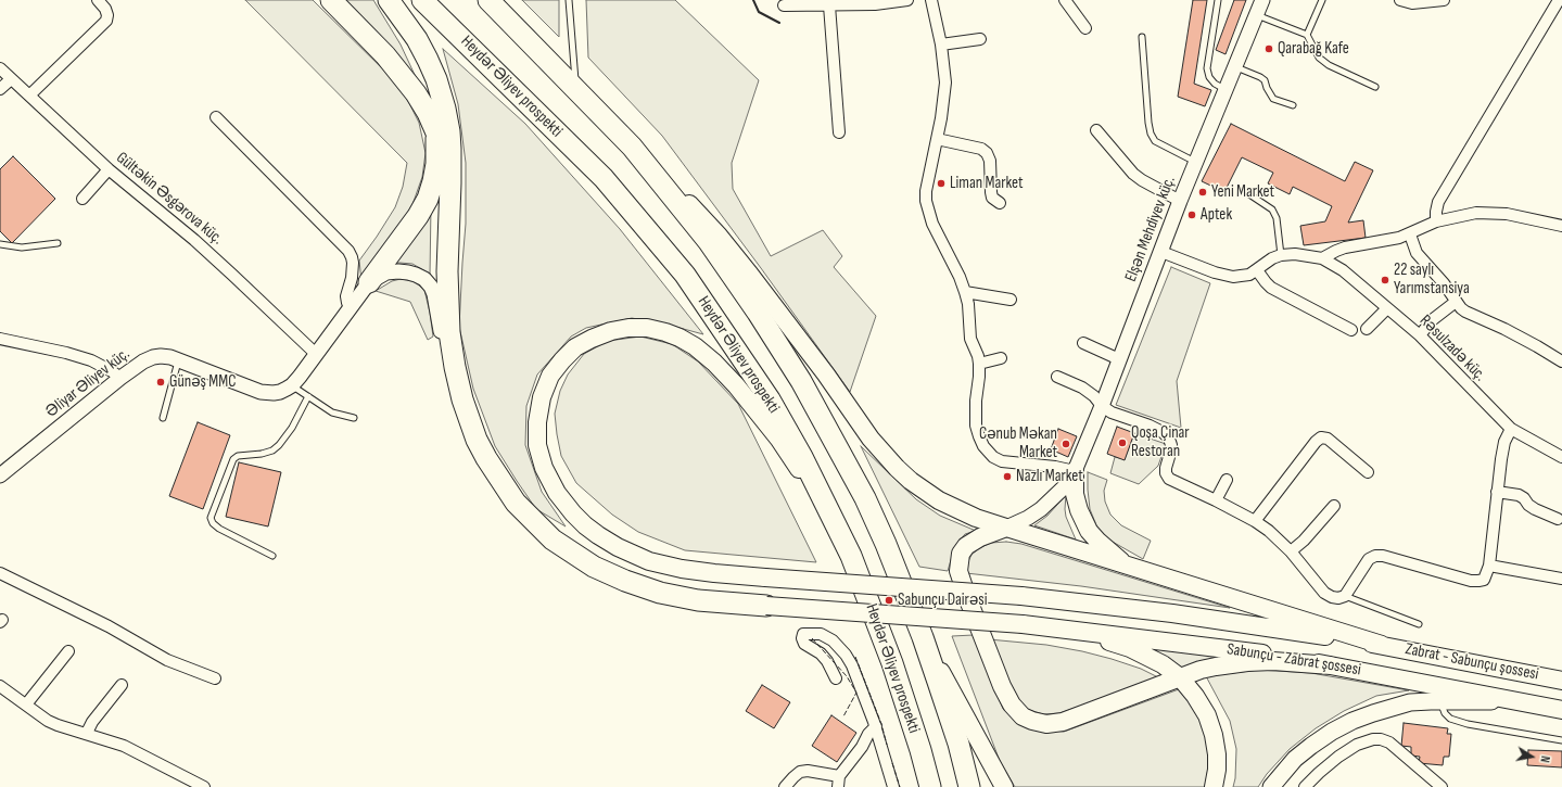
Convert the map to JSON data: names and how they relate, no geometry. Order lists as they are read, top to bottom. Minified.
{"streets":{"highway":["Heydər Əliyev prospekti"],"main road":["Sabunçu - Zabrat şossesi","Zabrat - Sabunçu şossesi"],"street":["Gültəkin Əsgərova küç.","Elşən Mehdiyev küç.","Rəsulzadə küç.","Əliyar Əliyev küç."]},"places":["Qarabağ Kafe","Liman Market","Yeni Market","Aptek","22 saylı Yarımstansiya","Günəş MMC","Qoşa Çinar Restoran","Cənub Məkan Market","Nazlı Market","Sabunçu Dairəsi"],"north":"right"}
